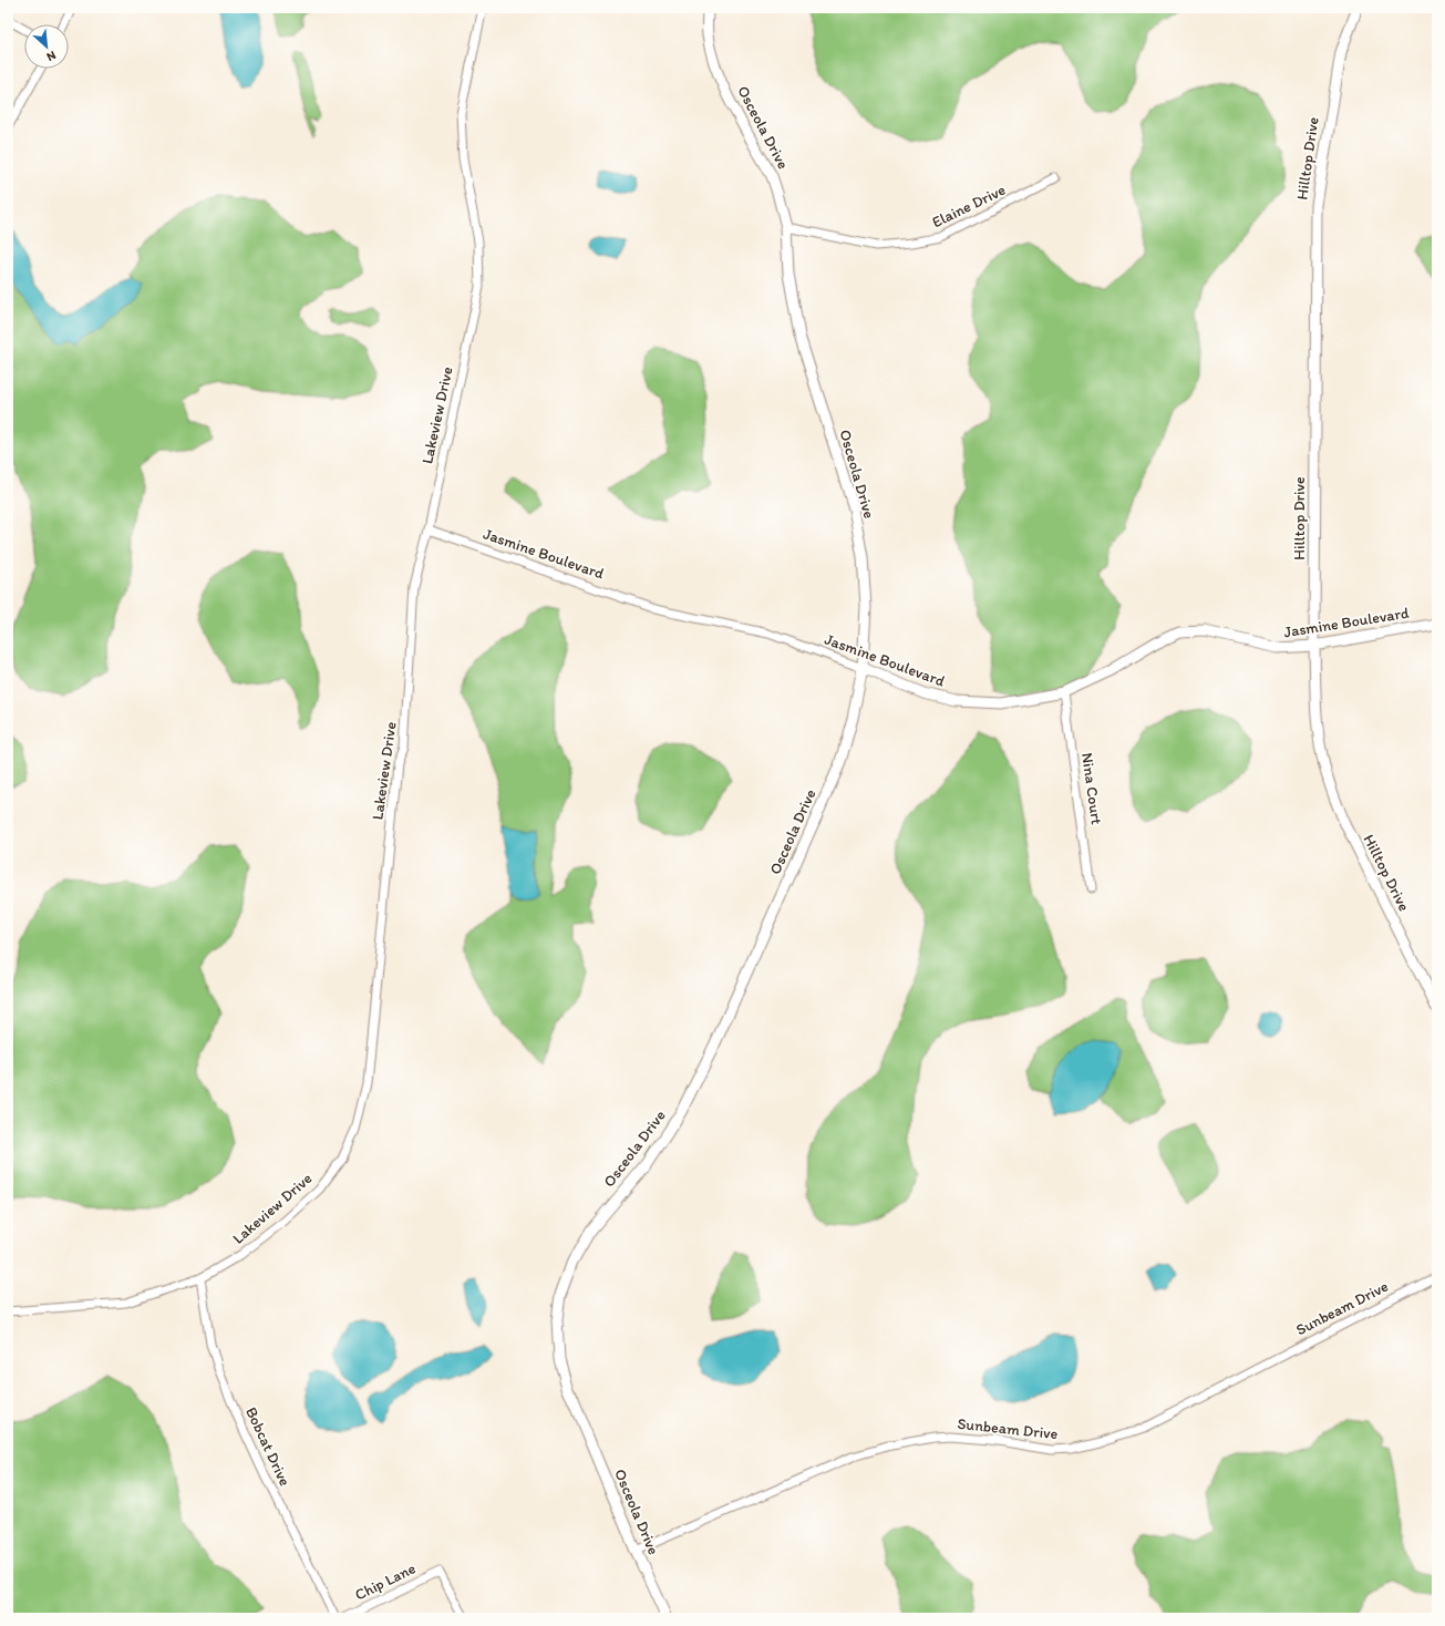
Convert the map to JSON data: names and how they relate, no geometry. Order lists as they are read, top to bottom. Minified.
{"streets":{"street":["Osceola Drive","Hilltop Drive","Elaine Drive","Lakeview Drive","Jasmine Boulevard","Nina Court","Sunbeam Drive","Bobcat Drive","Chip Lane"]},"crossings":[["Osceola Drive","Elaine Drive"],["Osceola Drive","Jasmine Boulevard"],["Osceola Drive","Sunbeam Drive"],["Hilltop Drive","Jasmine Boulevard"],["Lakeview Drive","Jasmine Boulevard"],["Lakeview Drive","Bobcat Drive"],["Jasmine Boulevard","Nina Court"]],"north":"bottom right"}
